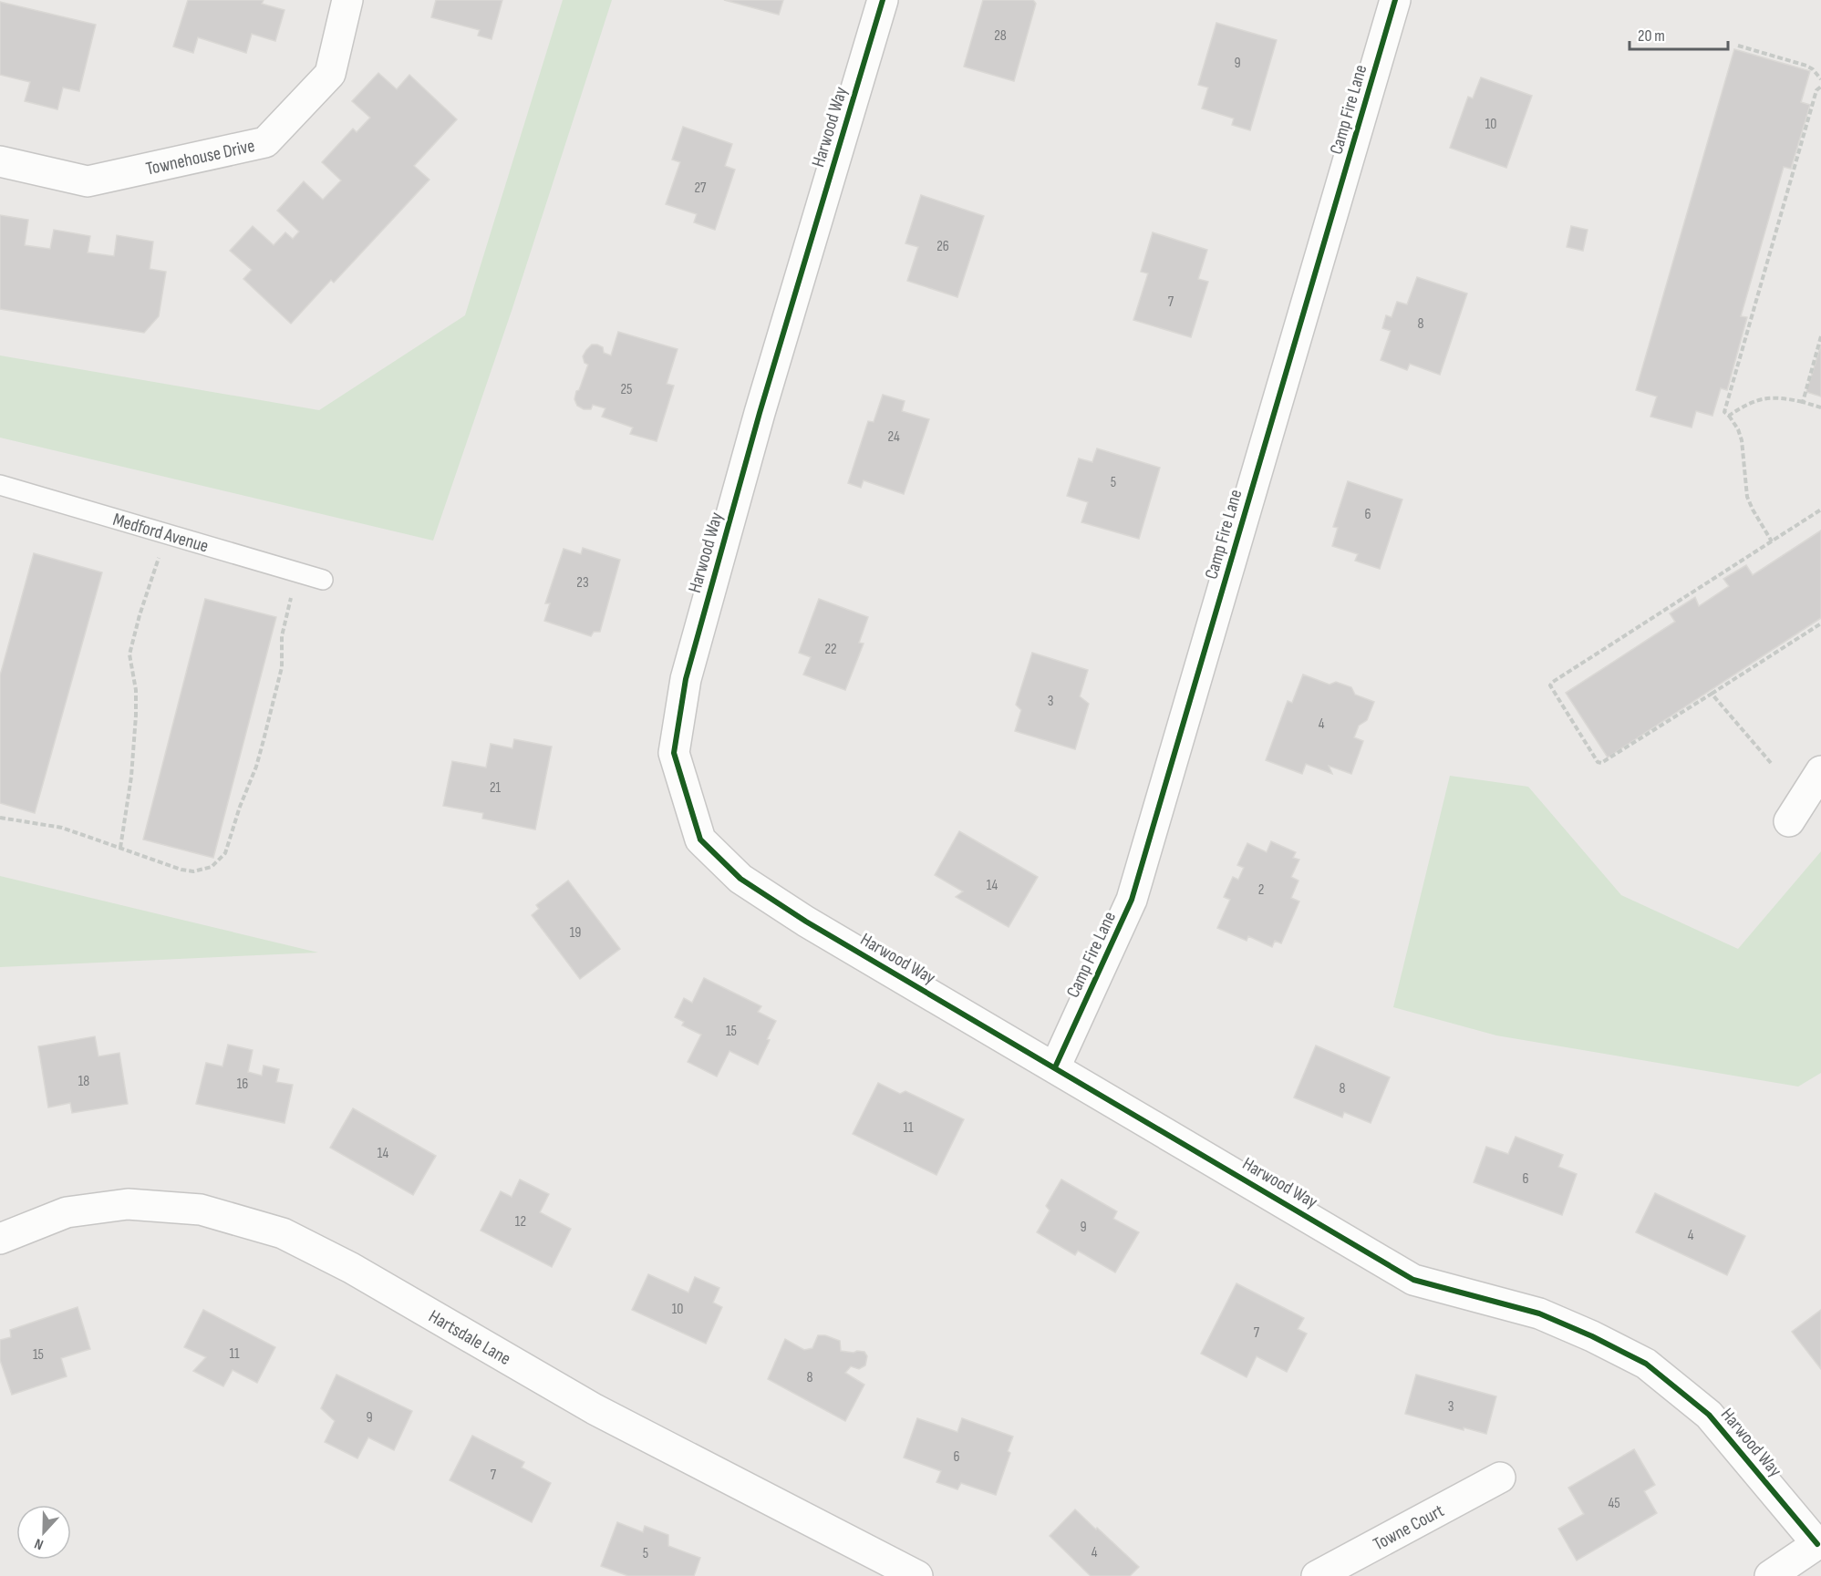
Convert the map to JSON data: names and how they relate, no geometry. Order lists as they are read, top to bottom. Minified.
{"streets":{"street":["Camp Fire Lane","Harwood Way","Townehouse Drive","Hartsdale Lane","Towne Court"],"lane":["Medford Avenue"]},"crossings":[["Camp Fire Lane","Harwood Way"]],"house_numbers":["28","9","10","27","26","7","8","25","24","5","6","23","22","3","4","21","14","2","19","15","18","16","8","11","14","6","12","9","4","10","7","11","15","8","3","9","6","7","45","4","5"],"scale_bar":"20 m","north":"bottom"}
